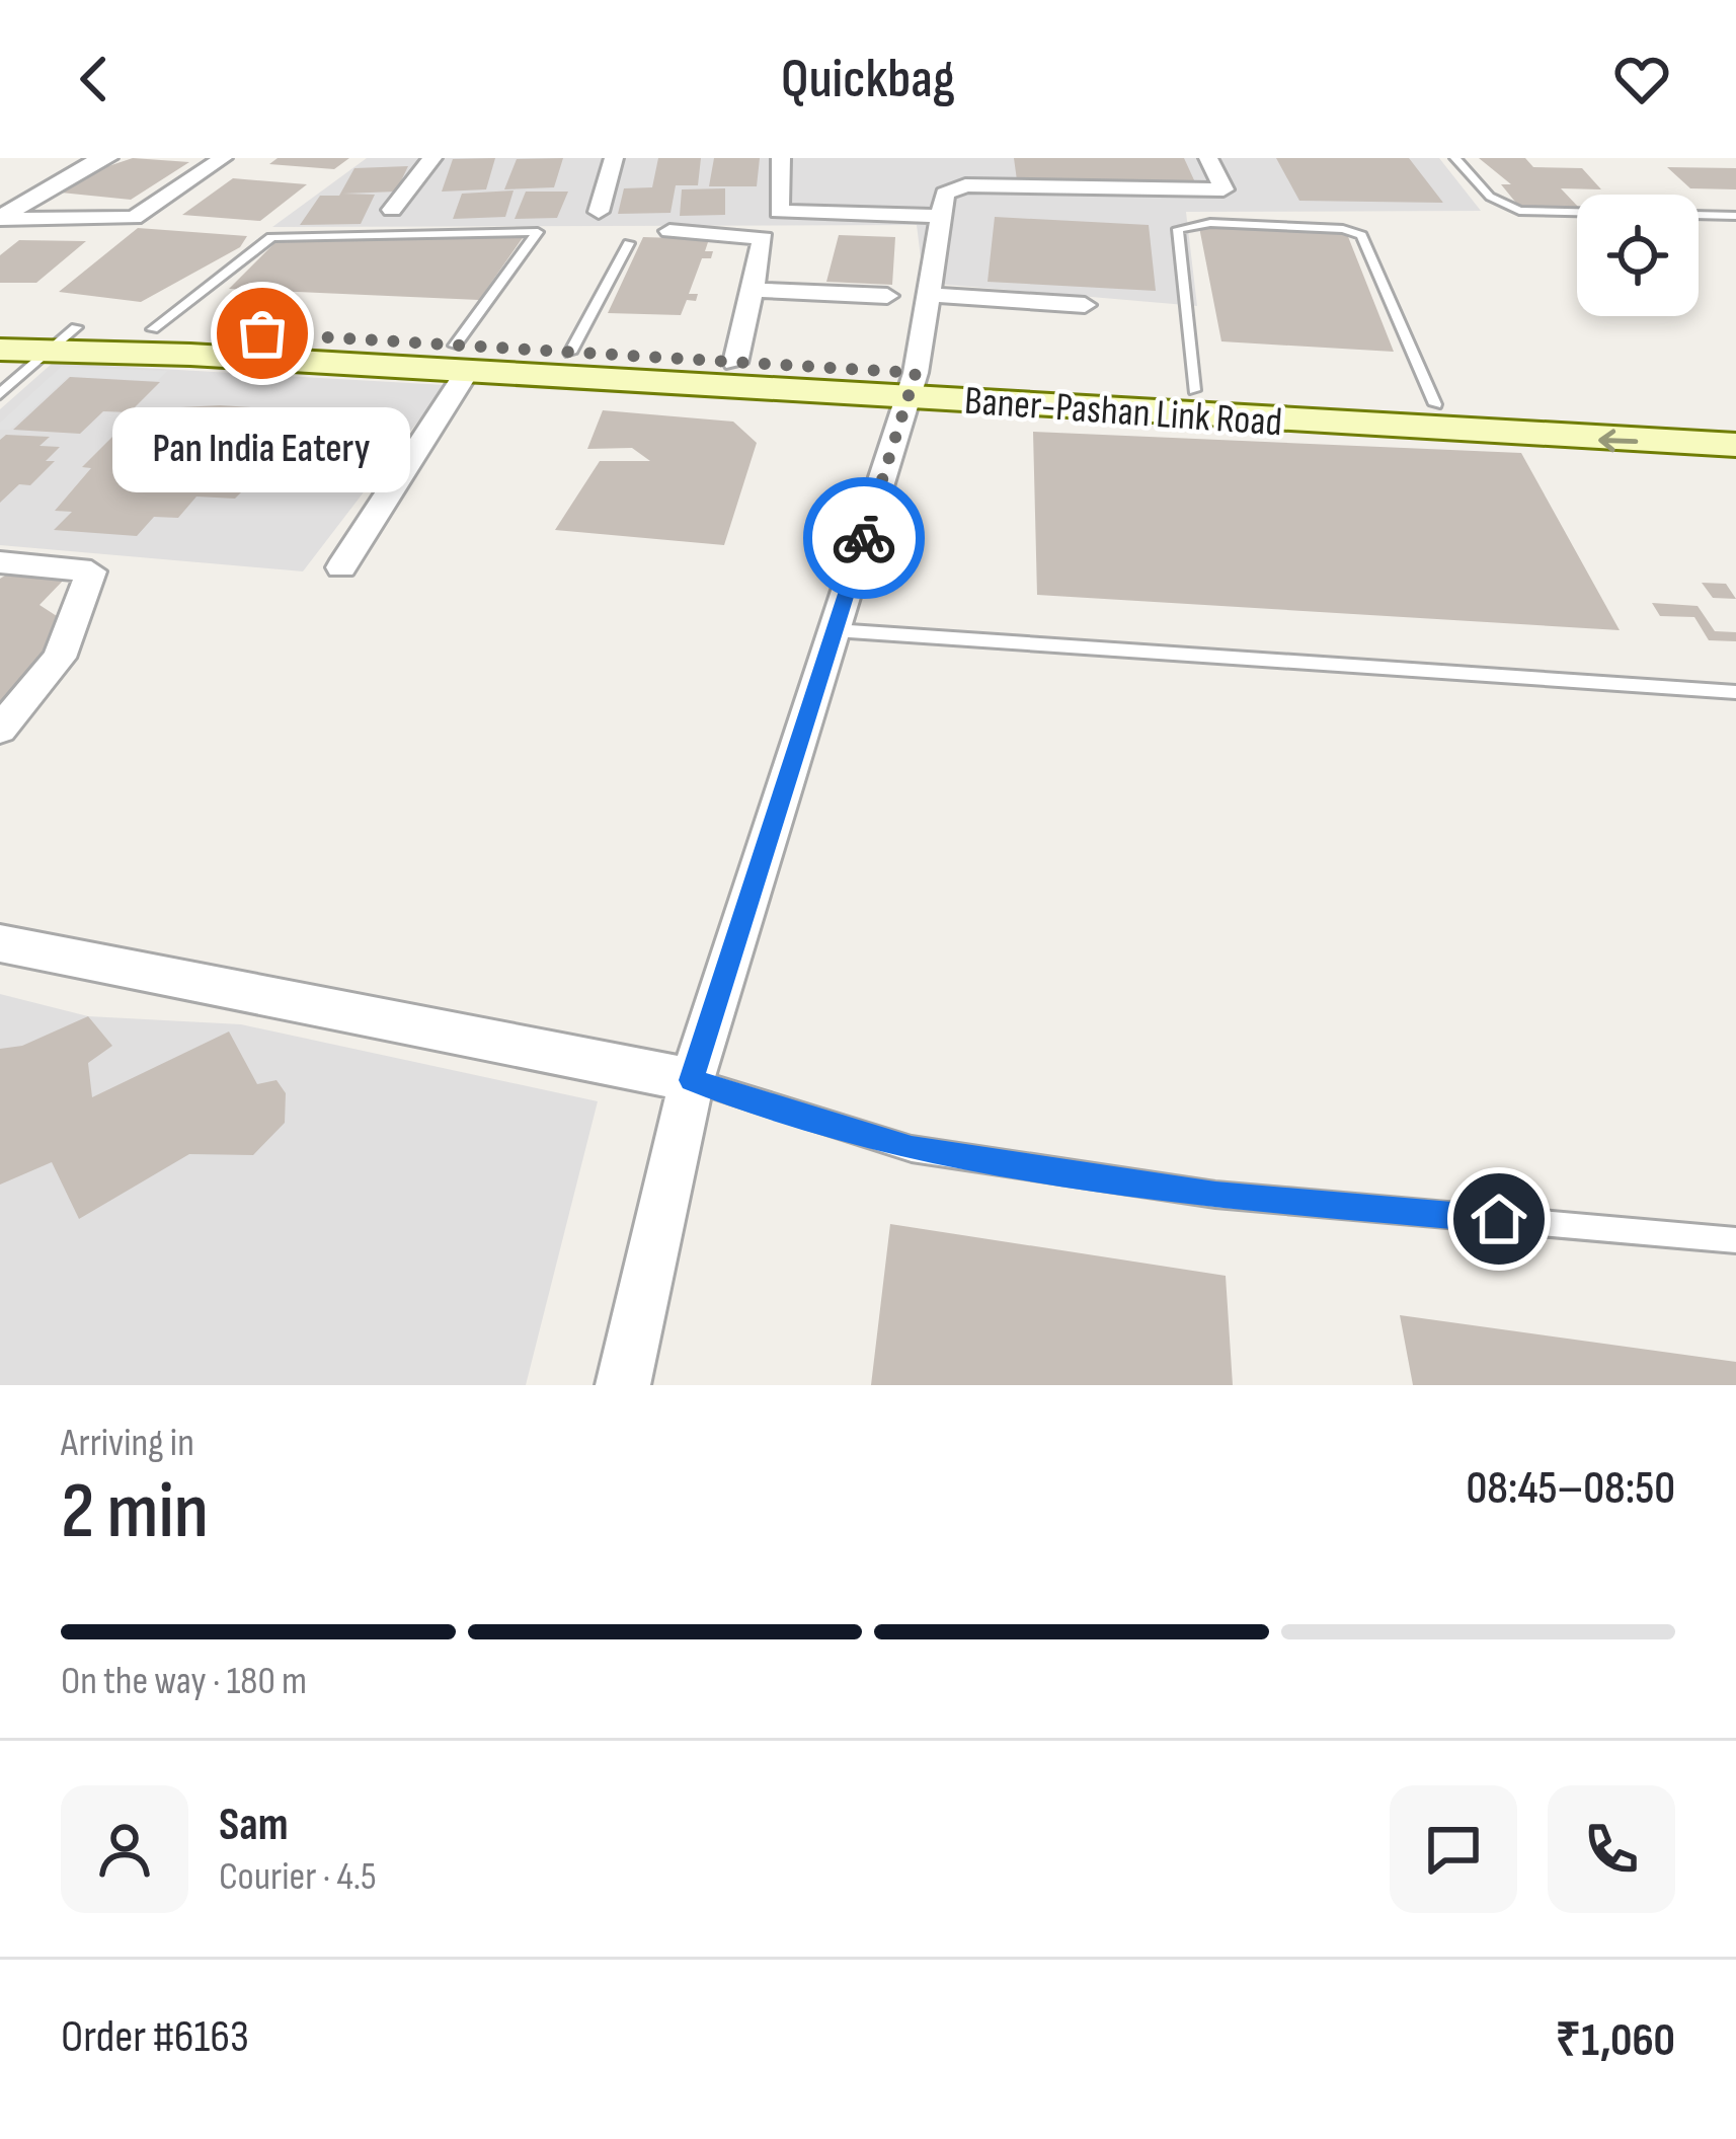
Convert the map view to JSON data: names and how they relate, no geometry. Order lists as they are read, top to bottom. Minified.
{"streets":{"street":["Baner-Pashan Link Road"]},"places":["Pan India Eatery"],"page":{"header":"Quickbag","bubble":"Pan India Eatery","heading":["2 min","Arriving in","08:45–08:50"],"panel":["Sam","Courier · 4.5","Order #6163","₹1,060"],"bar":"On the way · 180 m"}}
